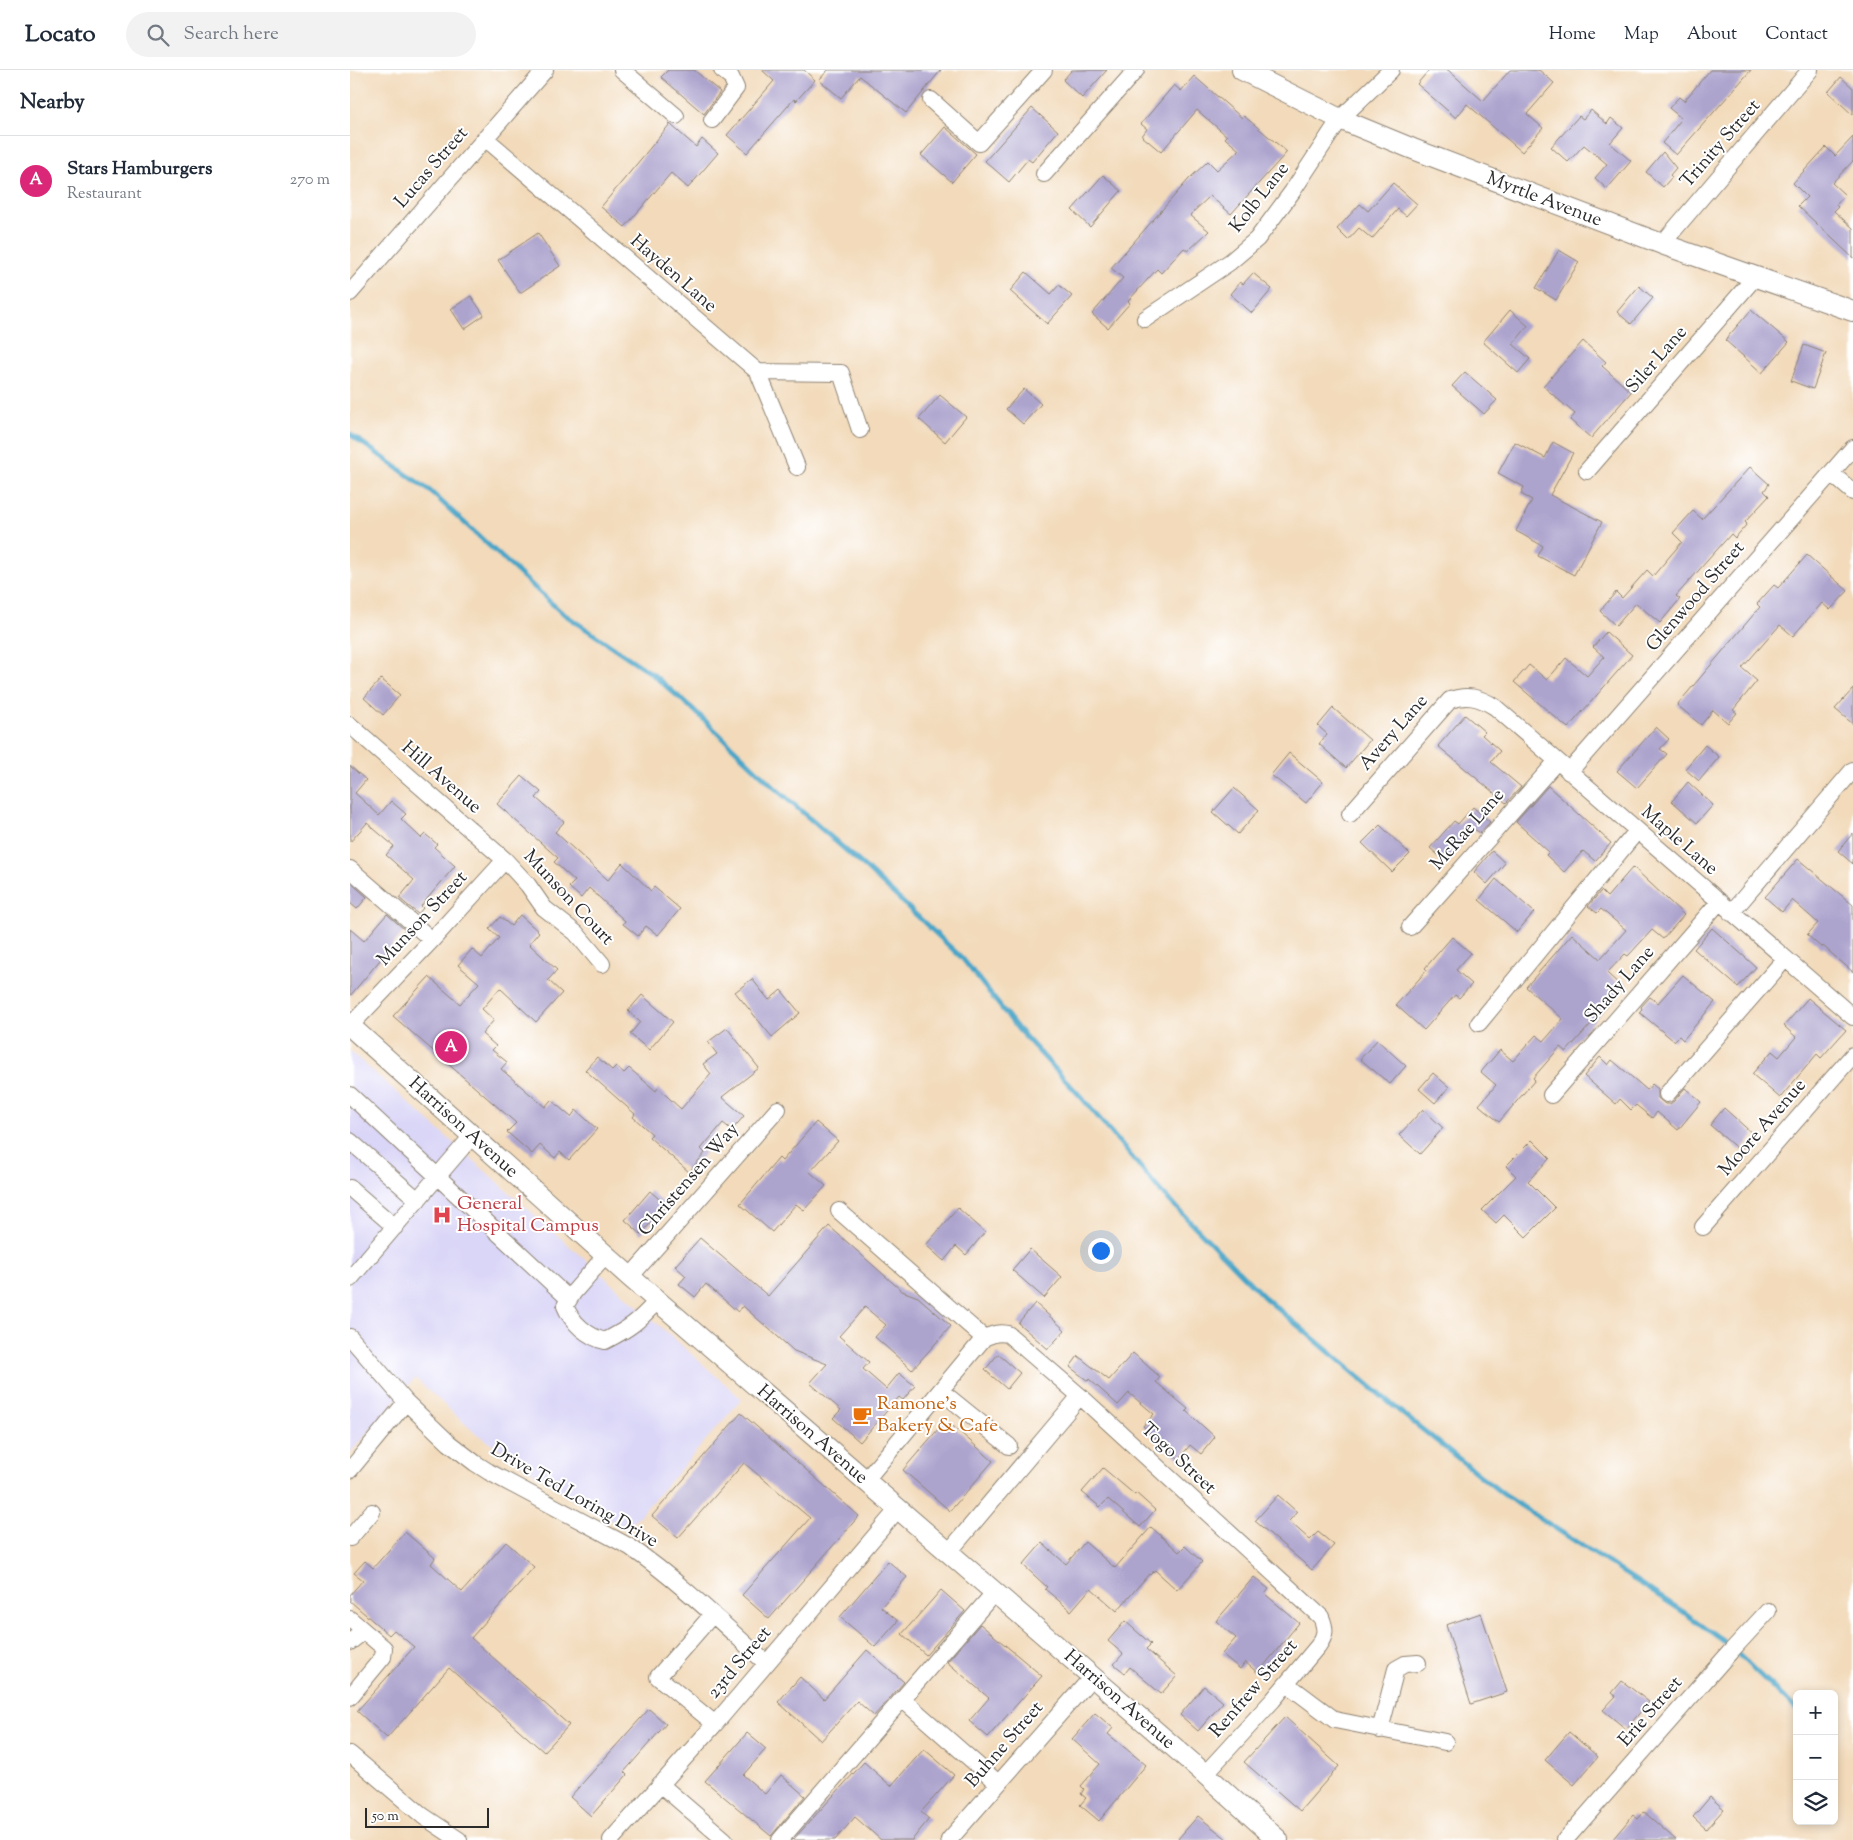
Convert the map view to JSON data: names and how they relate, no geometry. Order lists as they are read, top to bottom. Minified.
{"streets":{"main road":["Myrtle Avenue","Harrison Avenue"],"street":["Trinity Street","Lucas Street","Kolb Lane","Hayden Lane","Siler Lane","Glenwood Street","Avery Lane","Hill Avenue","McRae Lane","Maple Lane","Munson Court","Munson Street","Shady Lane","Moore Avenue","Christensen Way","Togo Street","Drive Ted Loring Drive","23rd Street","Renfrew Street","Erie Street","Buhne Street"]},"crossings":[["Trinity Street","Myrtle Avenue"],["Lucas Street","Hayden Lane"],["Kolb Lane","Myrtle Avenue"],["Myrtle Avenue","Siler Lane"],["Glenwood Street","Maple Lane"],["Avery Lane","Maple Lane"],["Hill Avenue","Munson Court"],["Hill Avenue","Munson Street"],["McRae Lane","Maple Lane"],["Maple Lane","Shady Lane"],["Munson Court","Munson Street"],["Munson Street","Harrison Avenue"],["Harrison Avenue","Christensen Way"],["Harrison Avenue","23rd Street"],["Harrison Avenue","Renfrew Street"],["Harrison Avenue","Buhne Street"],["Togo Street","Renfrew Street"],["Drive Ted Loring Drive","23rd Street"]],"places":{"hospital":["General Hospital Campus"],"cafe":["Ramone's Bakery & Cafe"]},"scale_bar":"50 m","page":{"header":"Locato","search":"Search here","nav":["Home","Map","About","Contact"],"heading":"Nearby","list":[{"mark":"A","name":"Stars Hamburgers","note":"Restaurant","value":"270 m"}],"pins":"A","map_buttons":["+","−"],"scale":"50 m"}}
